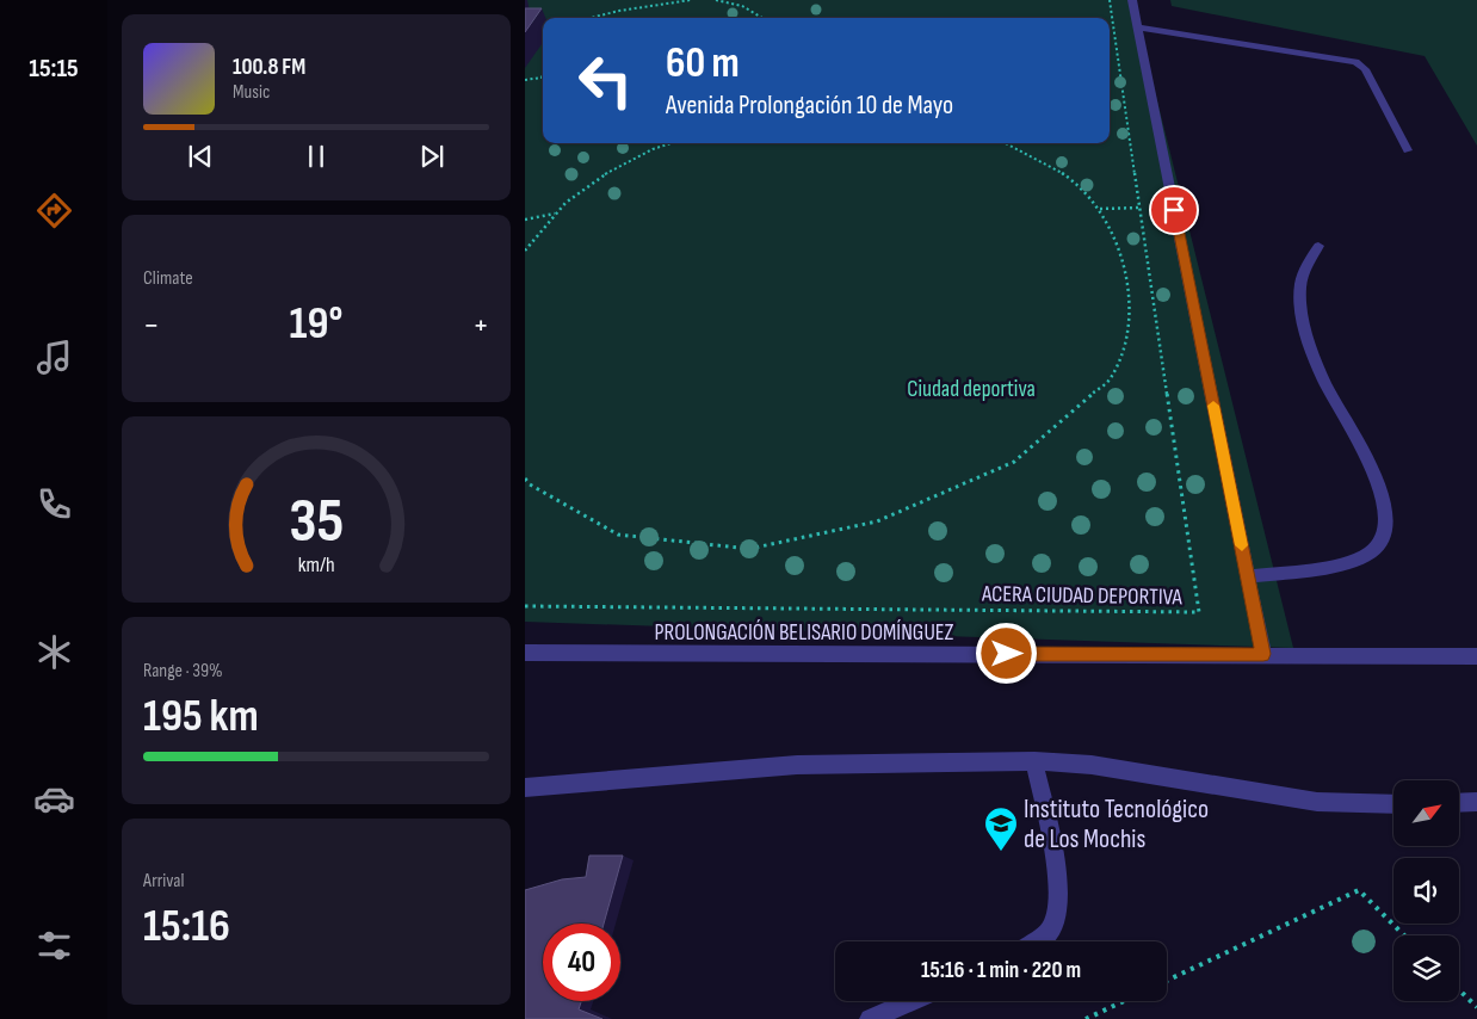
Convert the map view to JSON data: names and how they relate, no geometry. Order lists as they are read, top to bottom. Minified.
{"streets":{"street":["PROLONGACIÓN BELISARIO DOMÍNGUEZ"],"path":["ACERA CIUDAD DEPORTIVA"]},"parks":["Ciudad deportiva"],"places":{"school or university":["Instituto Tecnológico de Los Mochis"]},"north":"top right","page":{"tabs":"15:15","turn":["60 m","Avenida Prolongación 10 de Mayo"],"song":["100.8 FM","Music"],"tile":["Climate",["Range · 39%","195 km"],["Arrival","15:16"]],"heat":["−","19°","+"],"limit":"40","trip":"15:16 · 1 min · 220 m","gauge":["35","km/h"]}}
